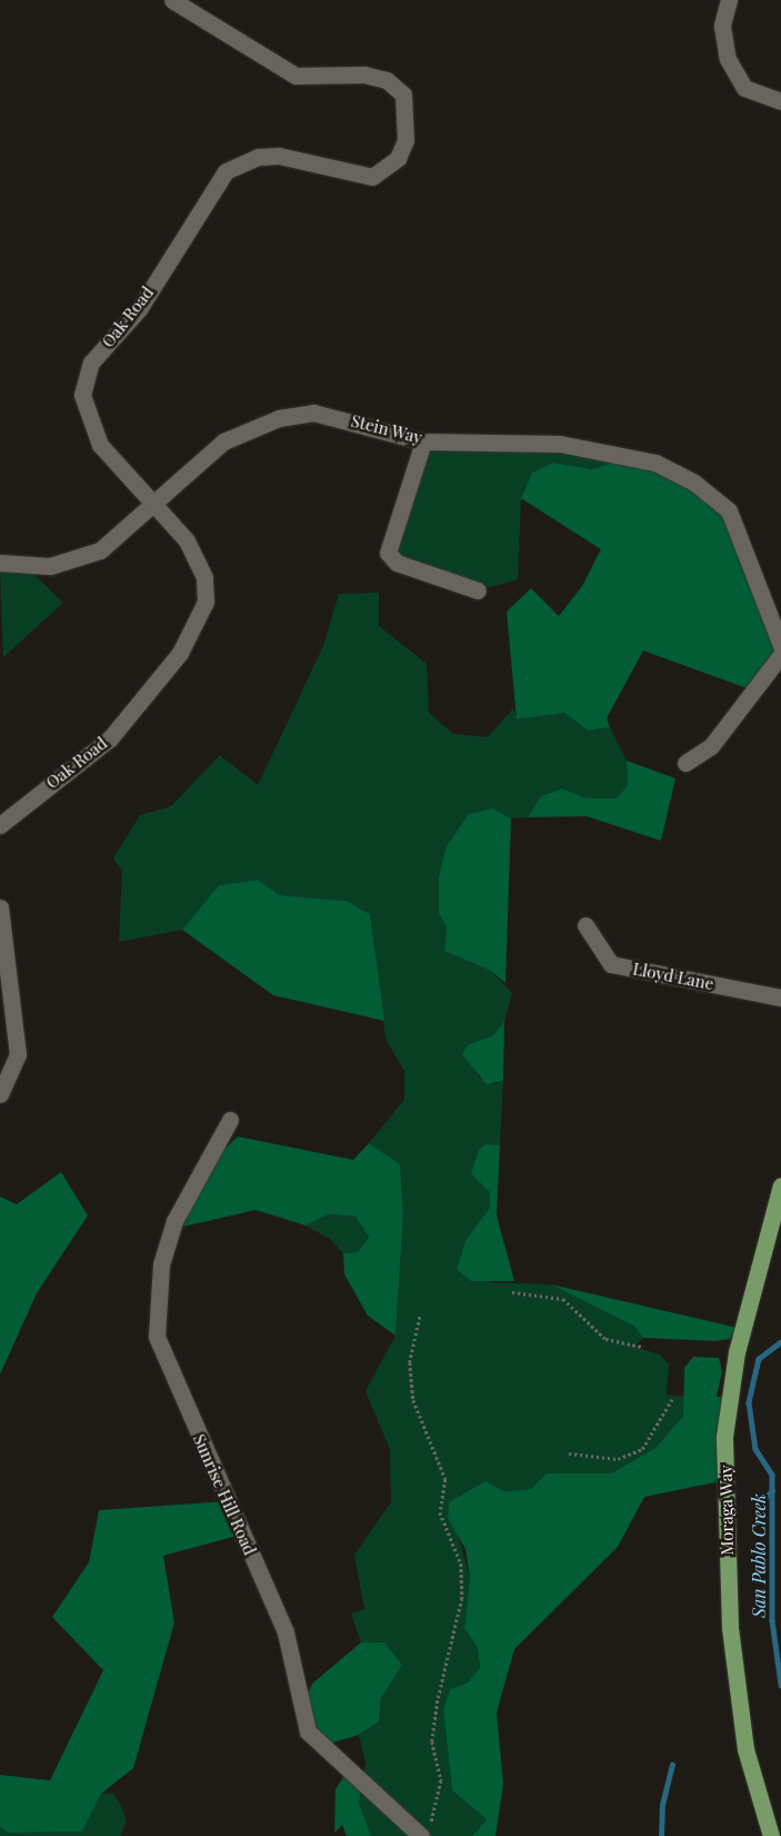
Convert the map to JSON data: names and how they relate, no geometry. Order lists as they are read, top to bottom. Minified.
{"streets":{"main road":["Moraga Way"],"street":["Oak Road","Stein Way","Lloyd Lane","Sunrise Hill Road"]},"crossings":[["Oak Road","Stein Way"]],"water":["San Pablo Creek"]}
